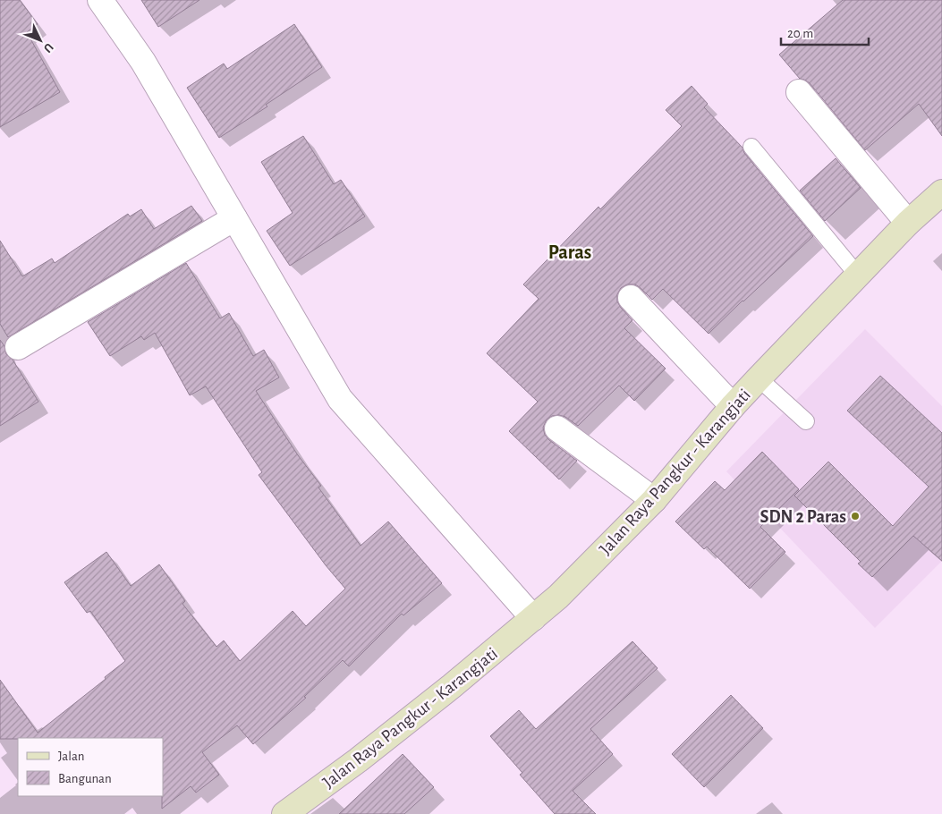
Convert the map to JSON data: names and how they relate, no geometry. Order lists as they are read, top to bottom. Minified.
{"streets":{"main road":["Jalan Raya Pangkur - Karangjati"]},"districts":["Paras"],"places":["SDN 2 Paras"],"legend":["Jalan","Bangunan"],"scale_bar":"20 m","north":"bottom right"}
